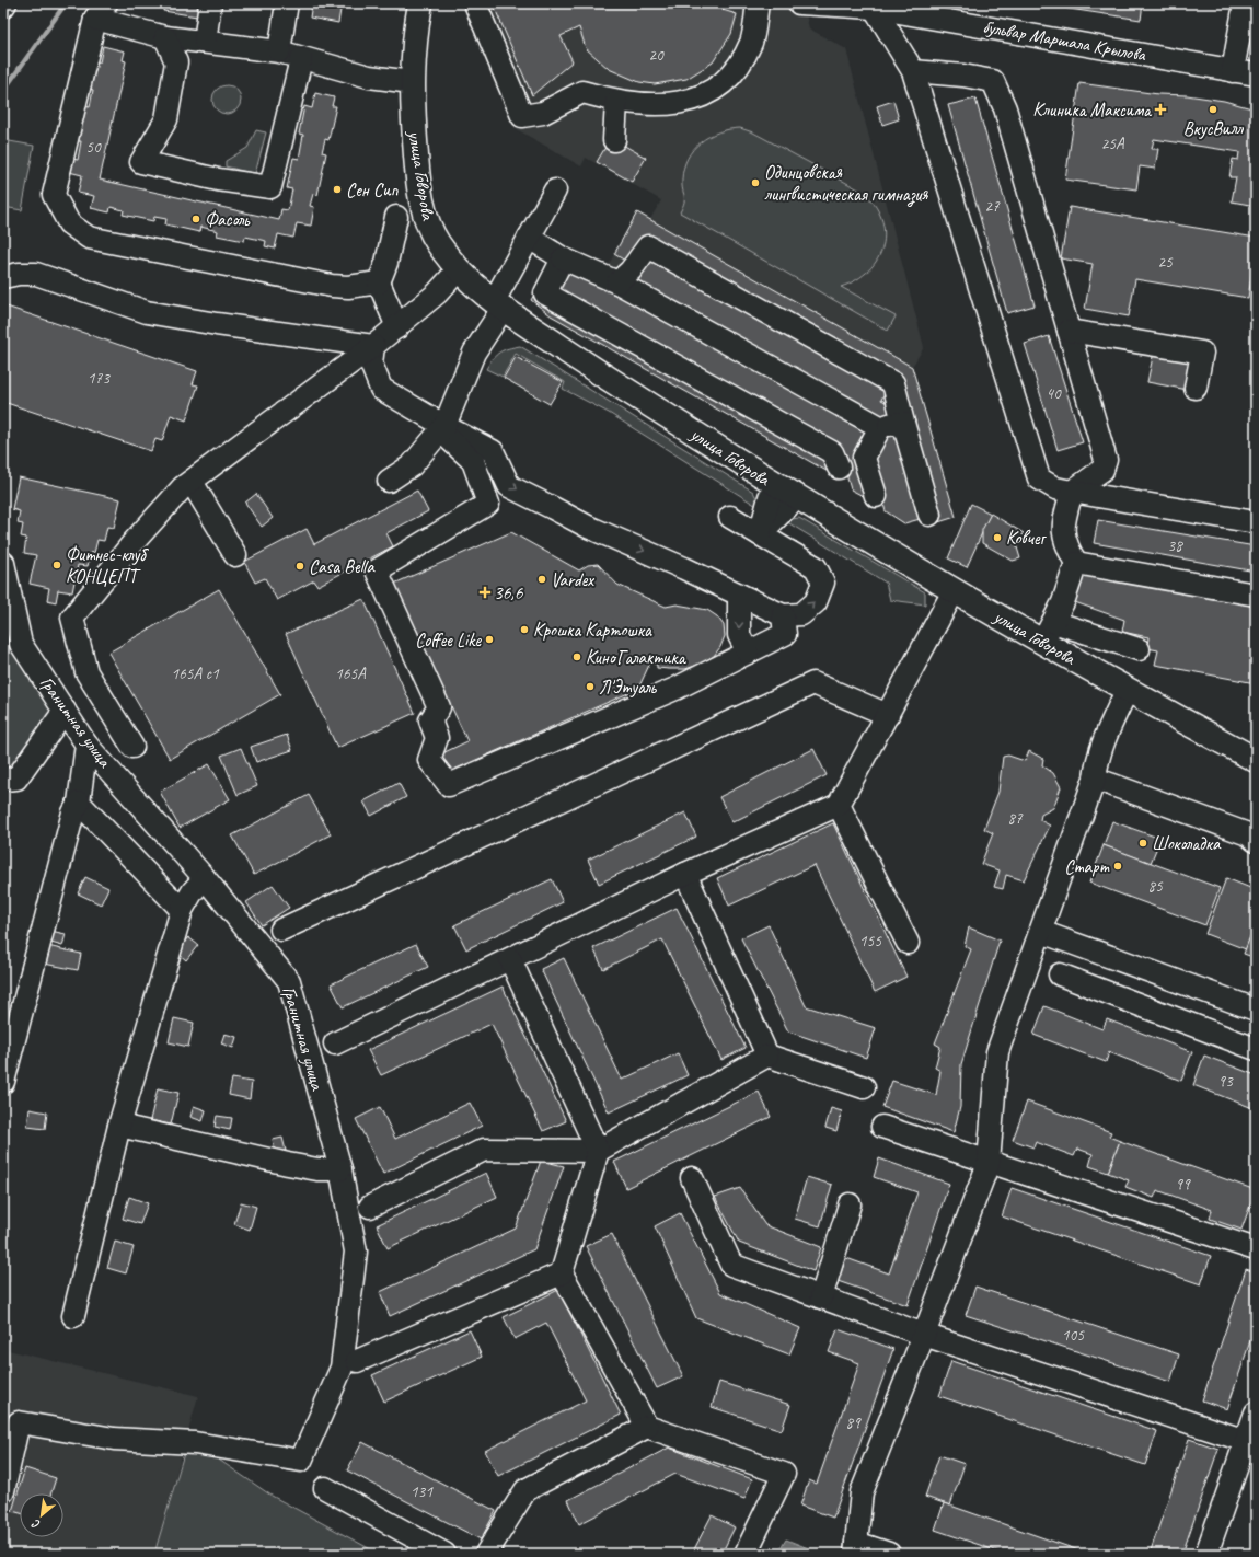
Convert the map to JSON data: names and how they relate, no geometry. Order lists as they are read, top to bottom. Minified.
{"streets":{"main road":["улица Говорова"],"street":["бульвар Маршала Крылова","Гранитная улица"]},"places":{"health":["Клиника Максима","36,6"],"other":["ВкусВилл","Одинцовская лингвистическая гимназия","Сен Сип","Фасоль","Ковчег","Фитнес-клуб КОНЦЕПТ","Casa Bella","Vardex","Крошка Картошка","Coffee Like","КиноГалактика","Л'Этуаль","Шоколадка","Старт"]},"house_numbers":["20","25А","50","27","25","173","40","38","165А с1","165А","87","85","155","93","99","105","89","131"],"north":"bottom left"}
